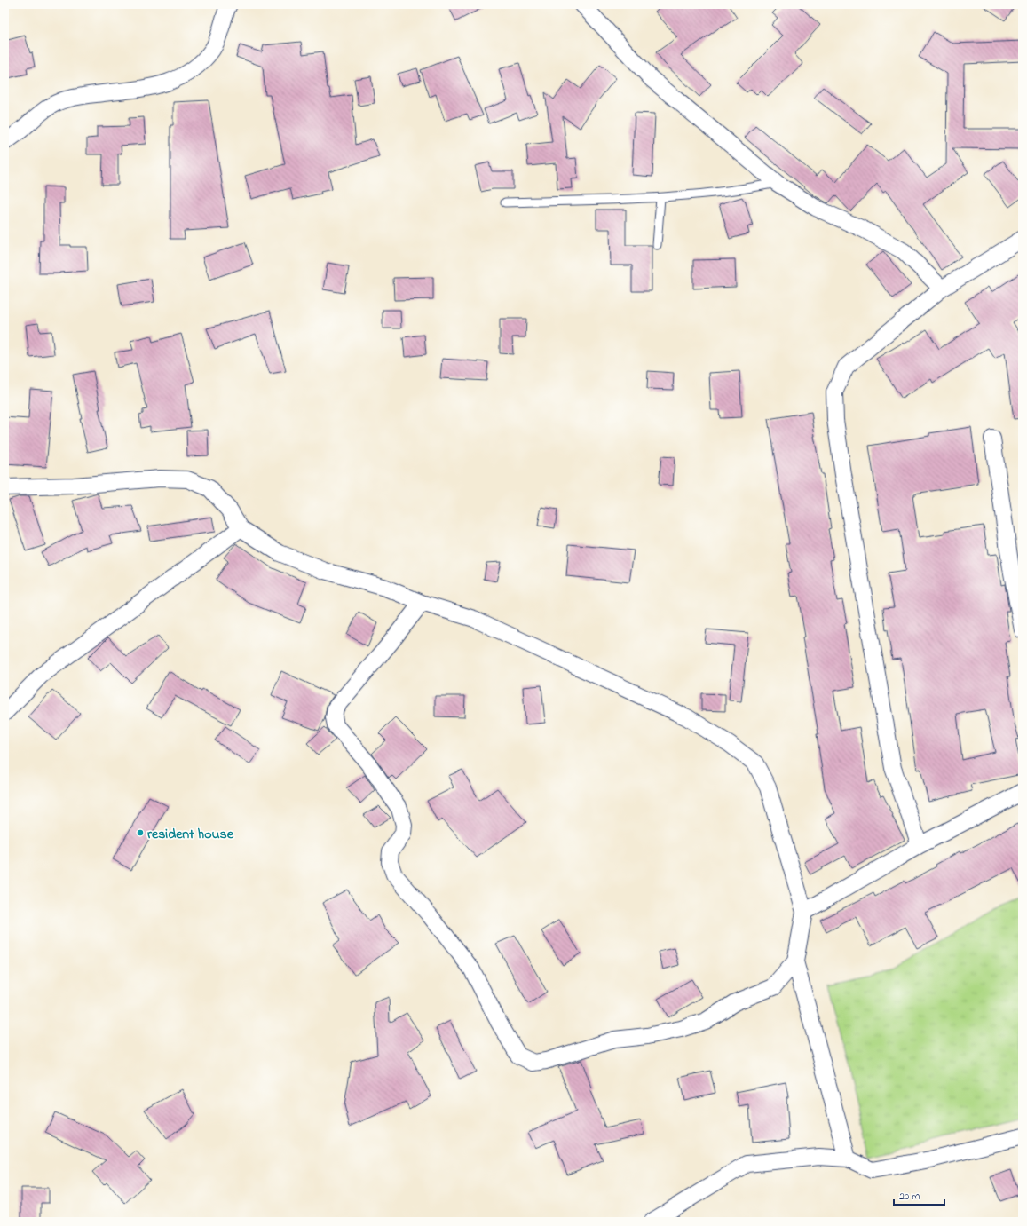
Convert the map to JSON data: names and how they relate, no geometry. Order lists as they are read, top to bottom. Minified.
{"places":["resident house"],"scale_bar":"20 m"}
